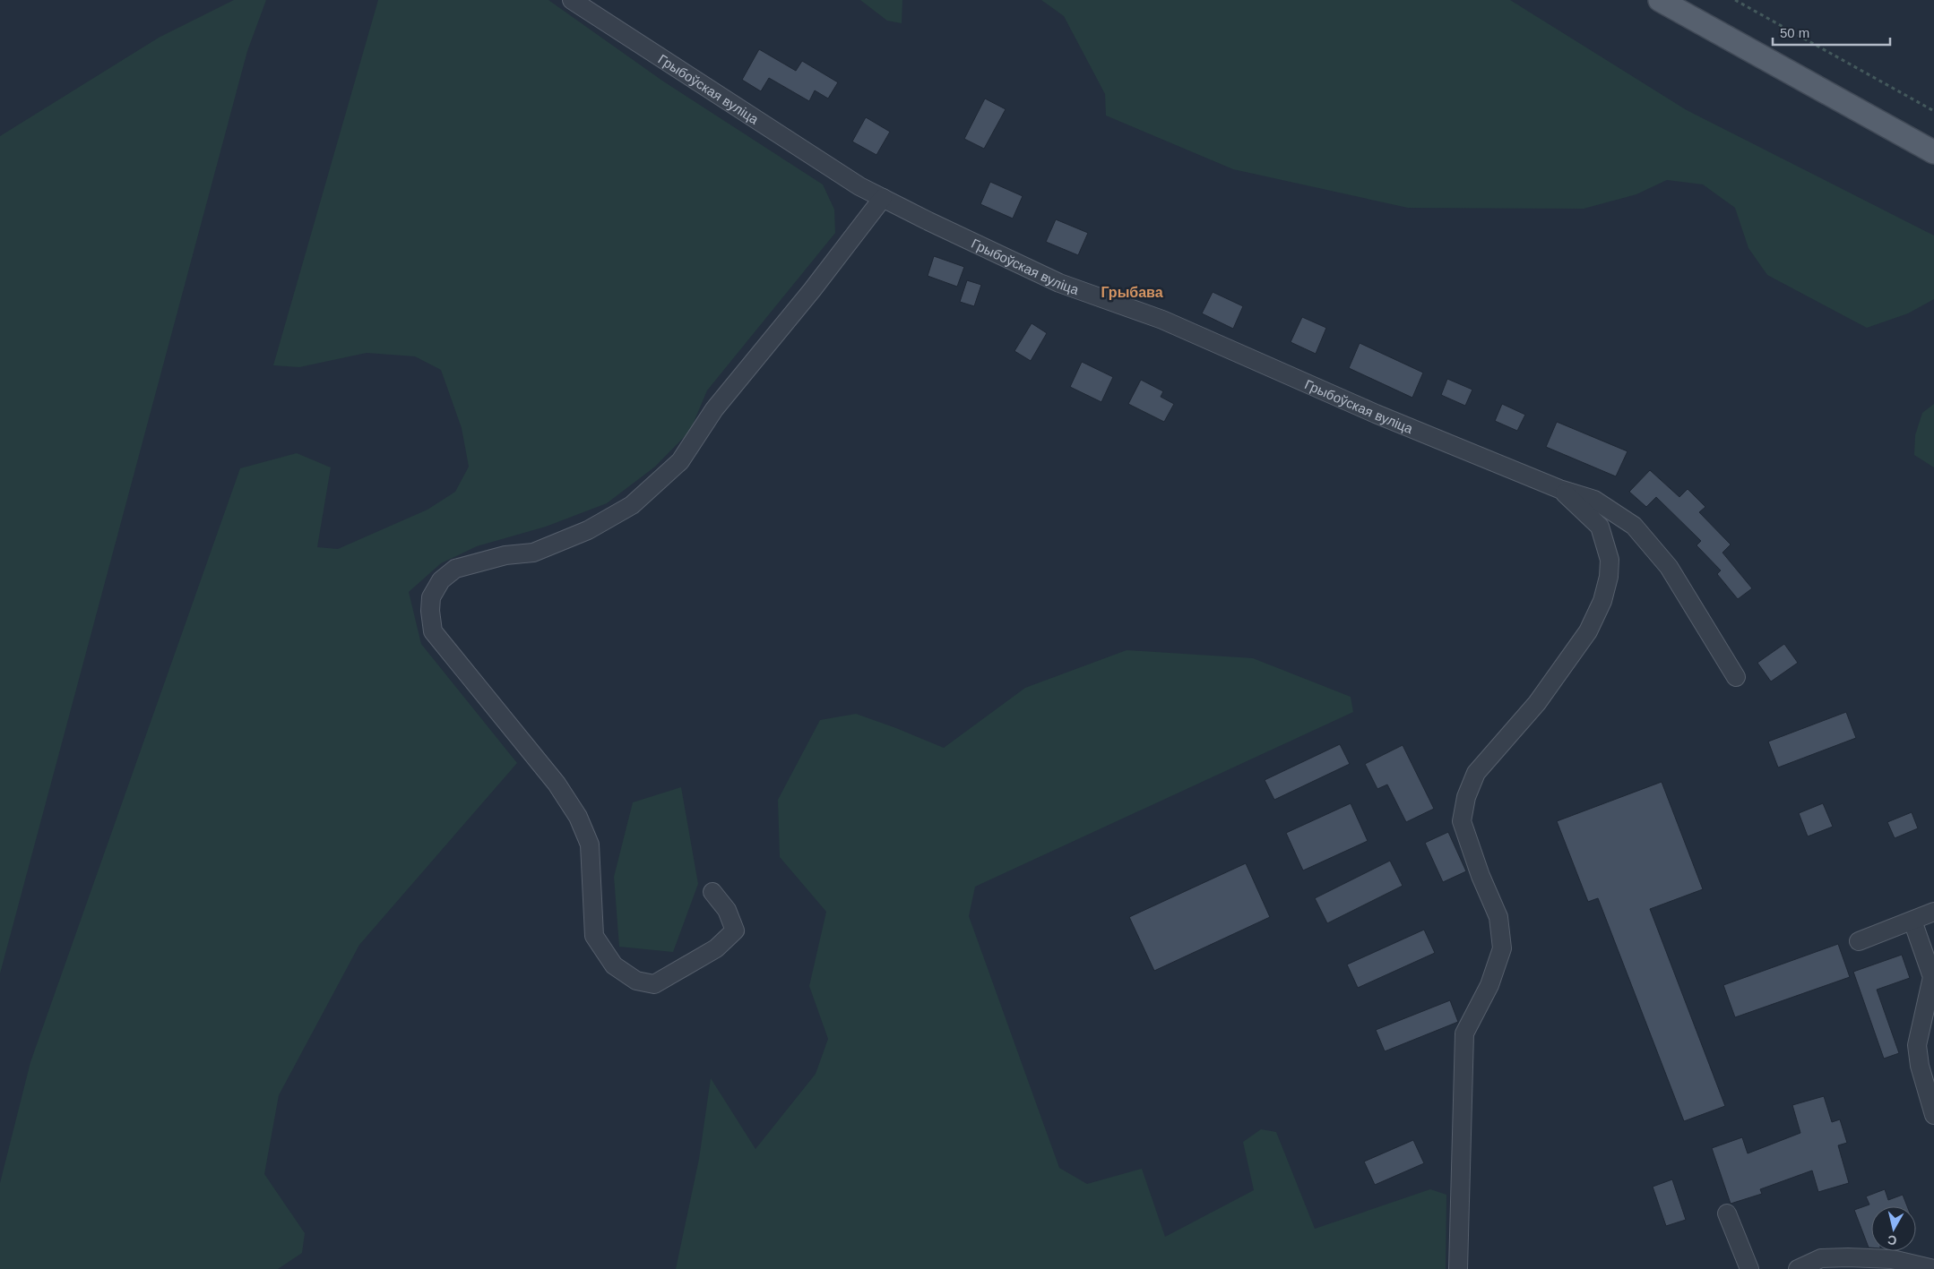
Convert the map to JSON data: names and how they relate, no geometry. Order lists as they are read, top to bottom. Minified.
{"streets":{"street":["Грыбоўская вуліца"]},"districts":["Грыбава"],"scale_bar":"50 m","north":"bottom"}
